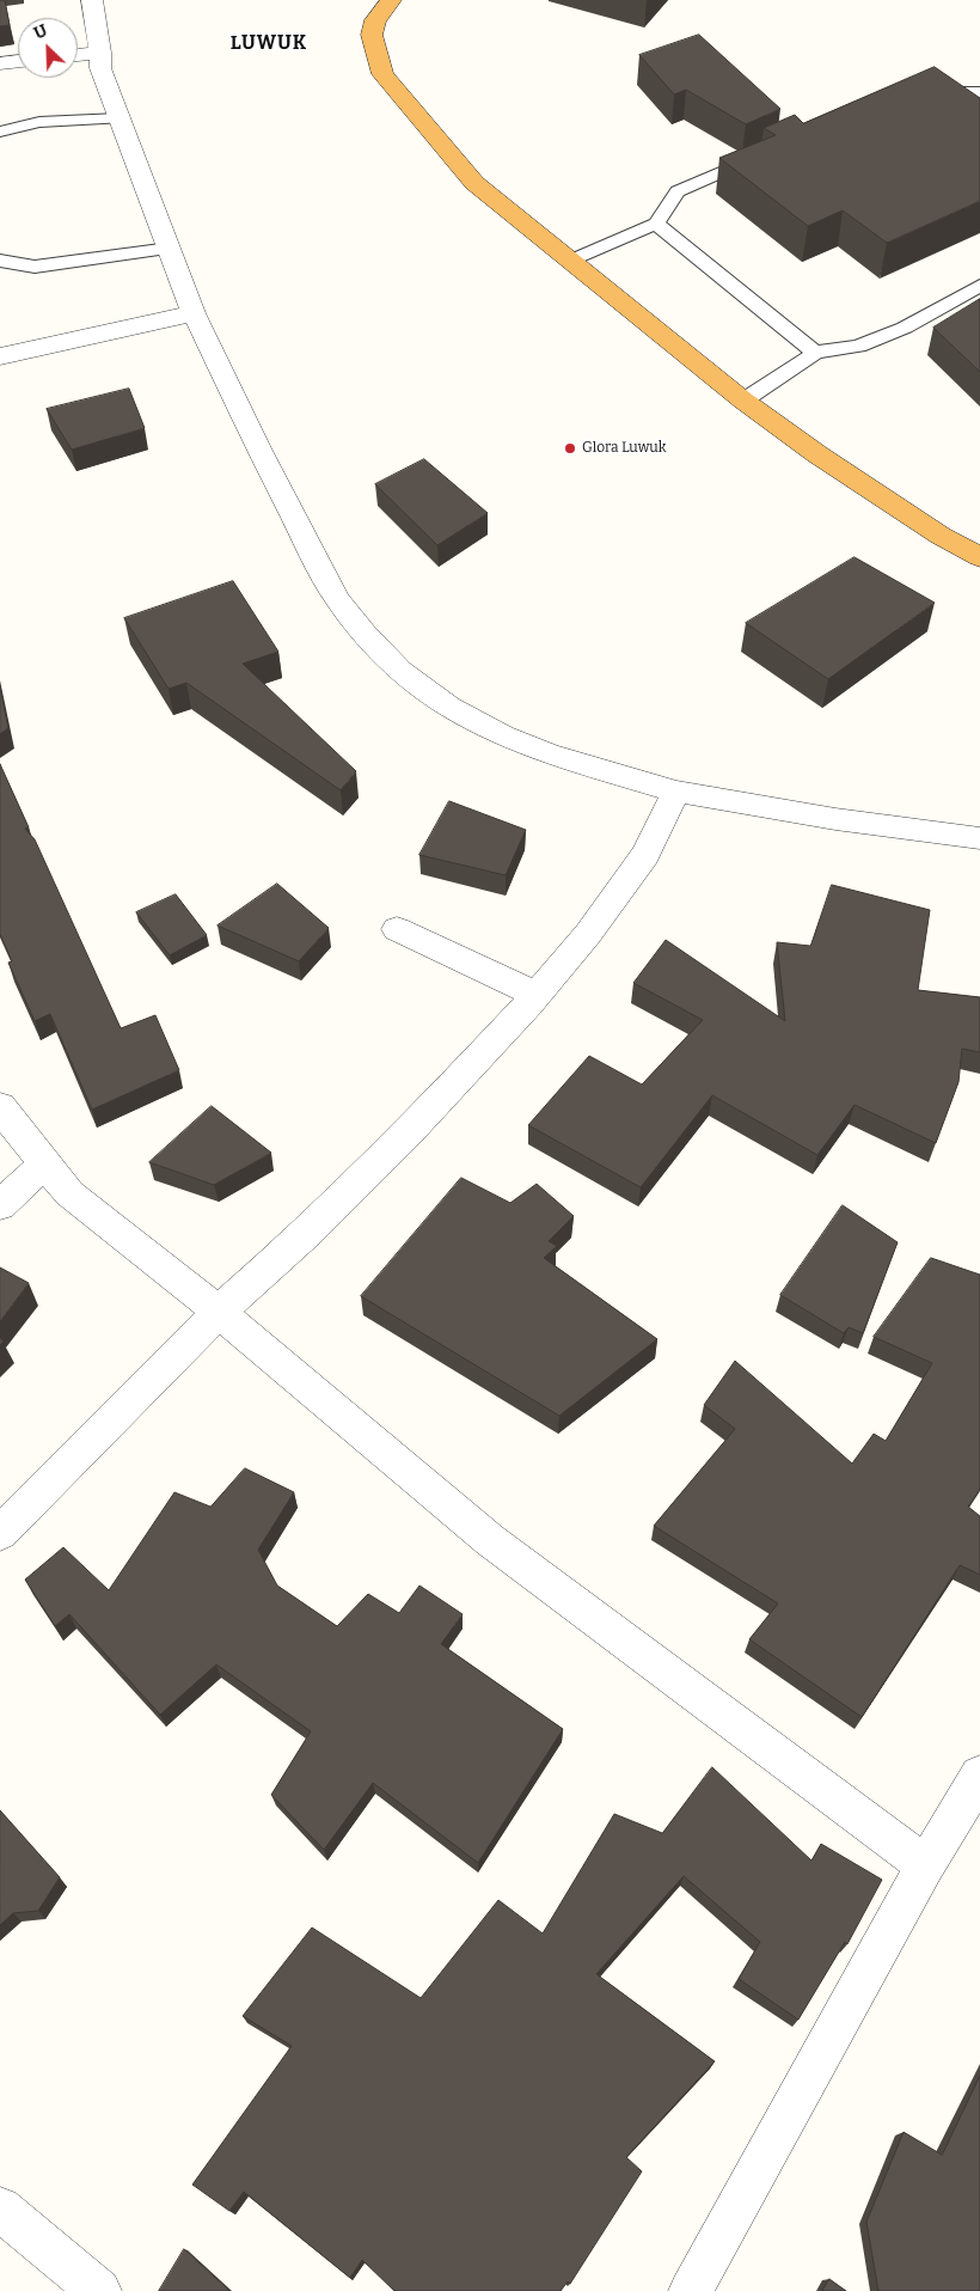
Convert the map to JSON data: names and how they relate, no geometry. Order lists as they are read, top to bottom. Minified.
{"districts":["LUWUK"],"places":["Glora Luwuk"],"north":"top left"}
